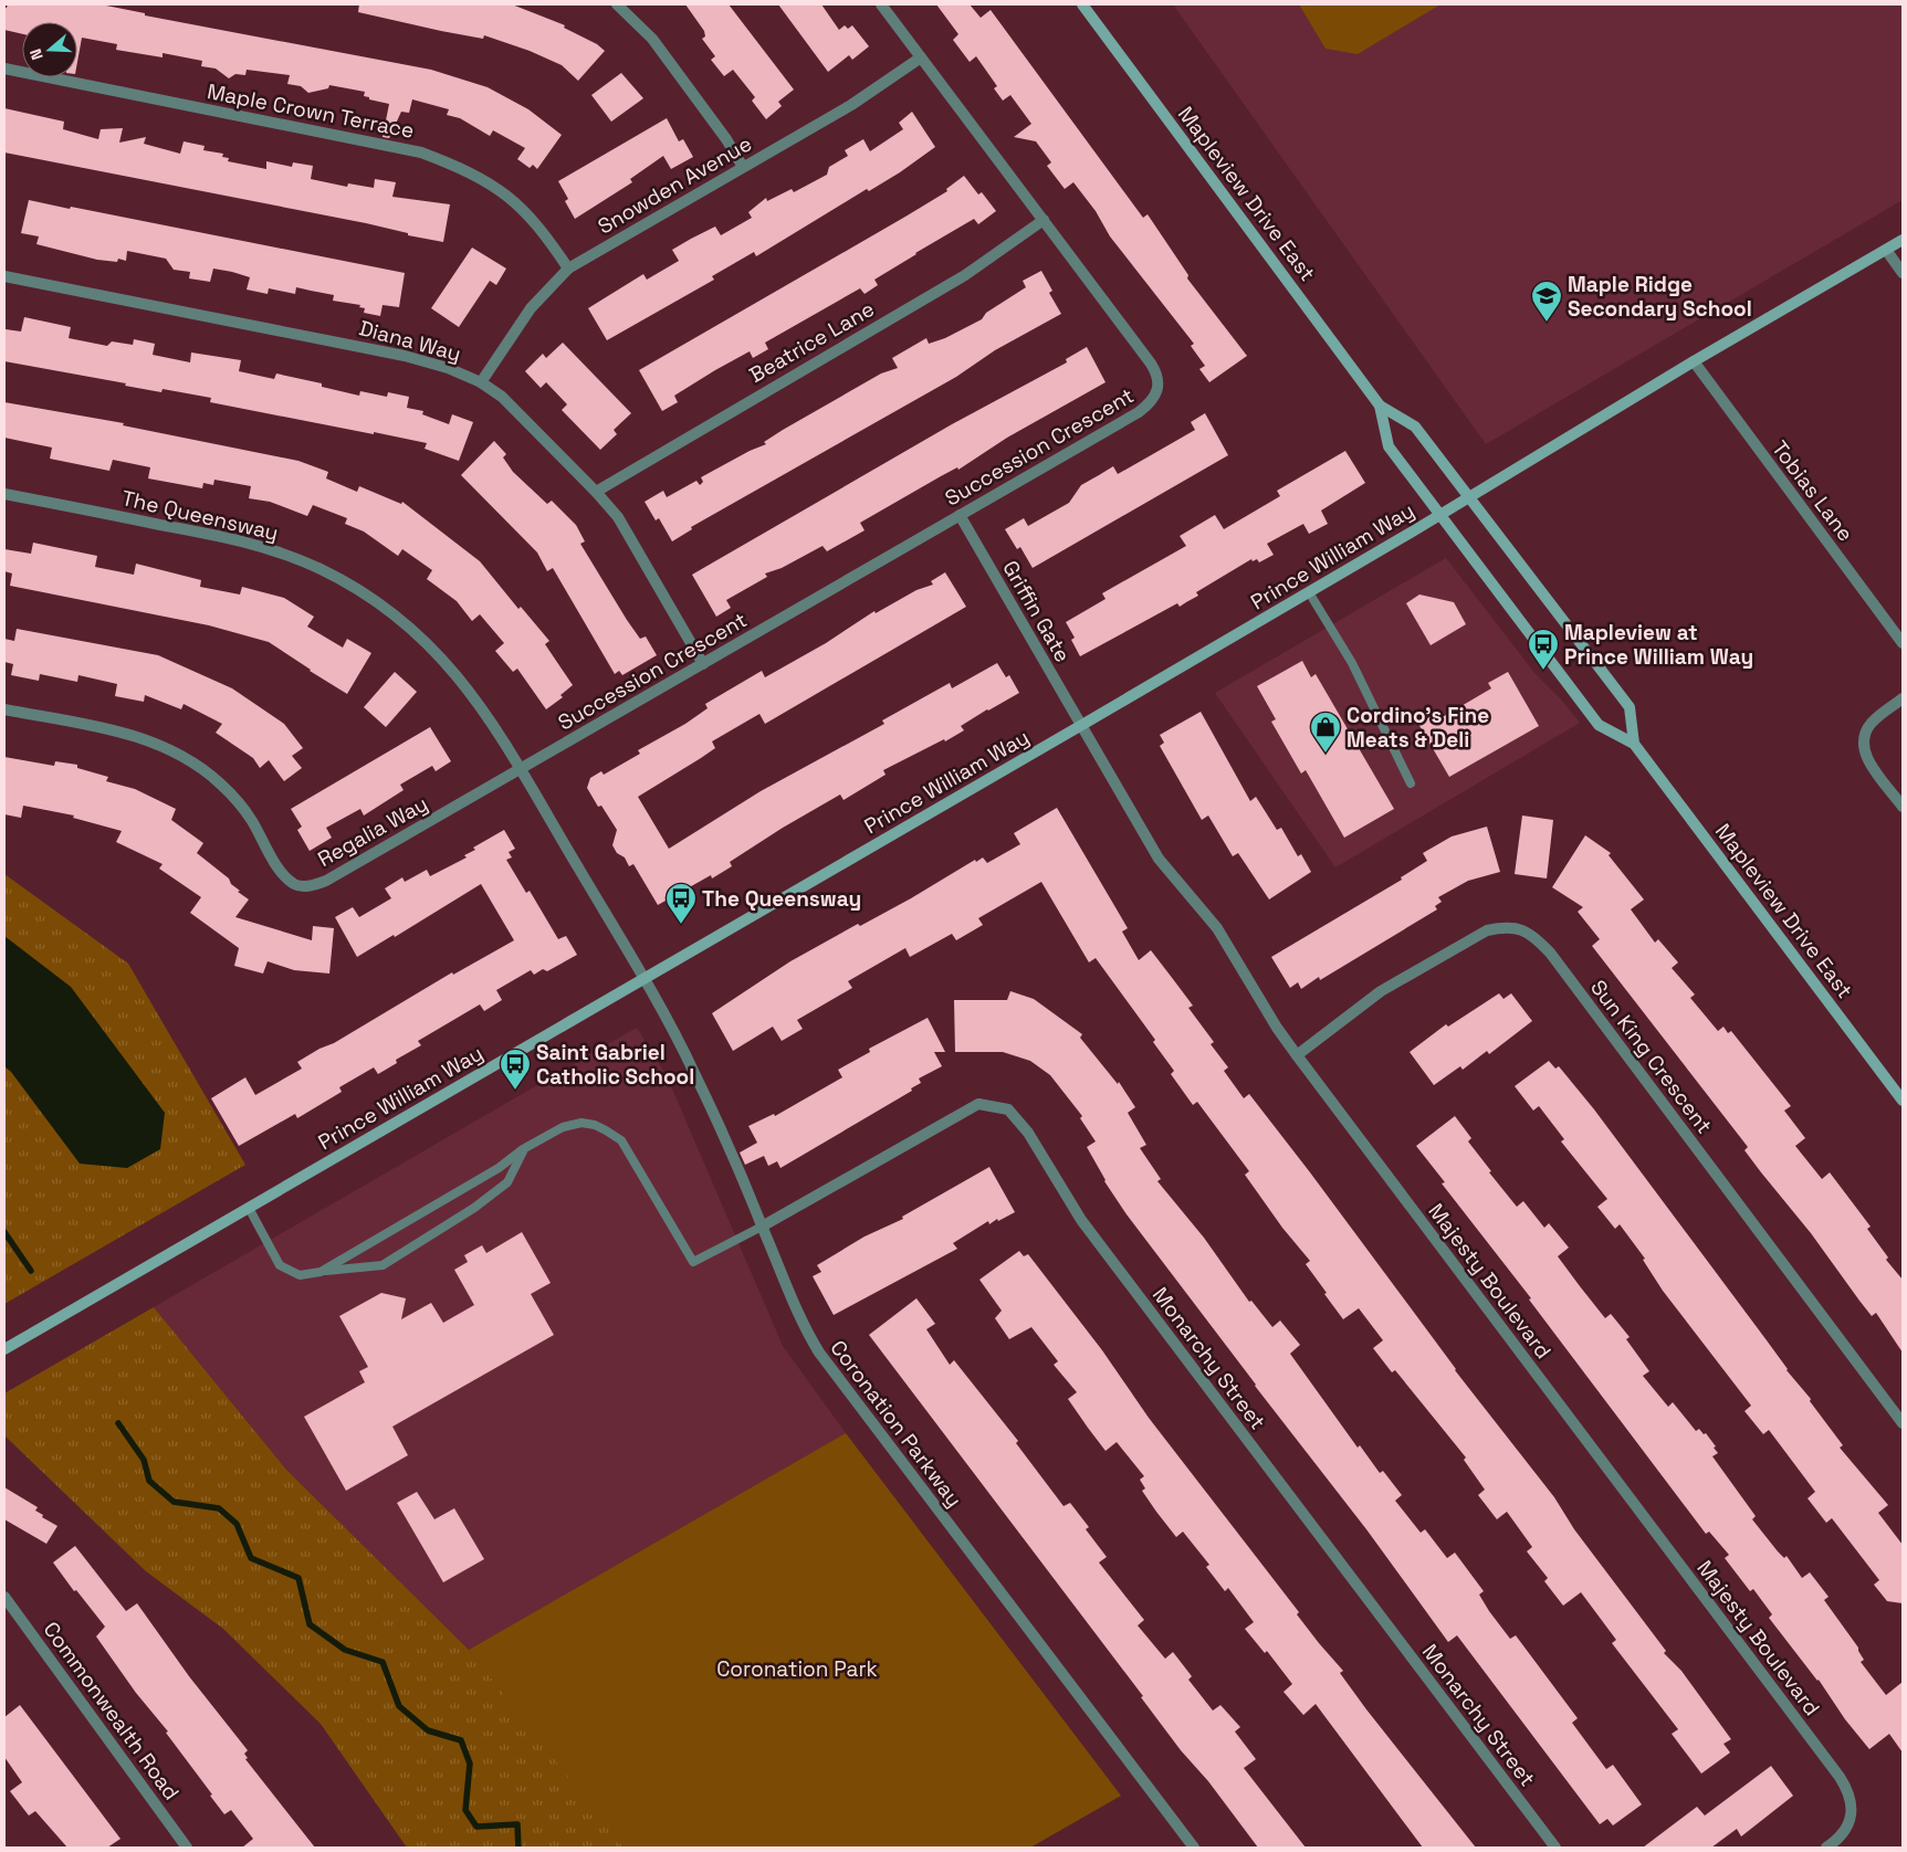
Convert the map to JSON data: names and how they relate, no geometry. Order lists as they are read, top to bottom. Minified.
{"streets":{"street":["Maple Crown Terrace","Snowden Avenue","Mapleview Drive East","Diana Way","Beatrice Lane","Succession Crescent","Tobias Lane","The Queensway","Prince William Way","Griffin Gate","Regalia Way","Sun King Crescent","Majesty Boulevard","Monarchy Street","Coronation Parkway","Commonwealth Road"]},"crossings":[["Maple Crown Terrace","Snowden Avenue"],["Snowden Avenue","Diana Way"],["Snowden Avenue","Succession Crescent"],["Mapleview Drive East","Prince William Way"],["Diana Way","Beatrice Lane"],["Diana Way","Succession Crescent"],["Beatrice Lane","Succession Crescent"],["Succession Crescent","The Queensway"],["Succession Crescent","Griffin Gate"],["Succession Crescent","Regalia Way"],["Tobias Lane","Prince William Way"],["The Queensway","Prince William Way"],["The Queensway","Regalia Way"],["The Queensway","Coronation Parkway"],["Prince William Way","Griffin Gate"],["Prince William Way","Majesty Boulevard"],["Prince William Way","Coronation Parkway"],["Griffin Gate","Majesty Boulevard"],["Sun King Crescent","Majesty Boulevard"],["Monarchy Street","Coronation Parkway"]],"parks":["Coronation Park"],"places":{"school or university":["Maple Ridge Secondary School"],"bus stop":["Mapleview at Prince William Way","The Queensway","Saint Gabriel Catholic School"],"shop":["Cordino's Fine Meats & Deli"]},"north":"left"}
